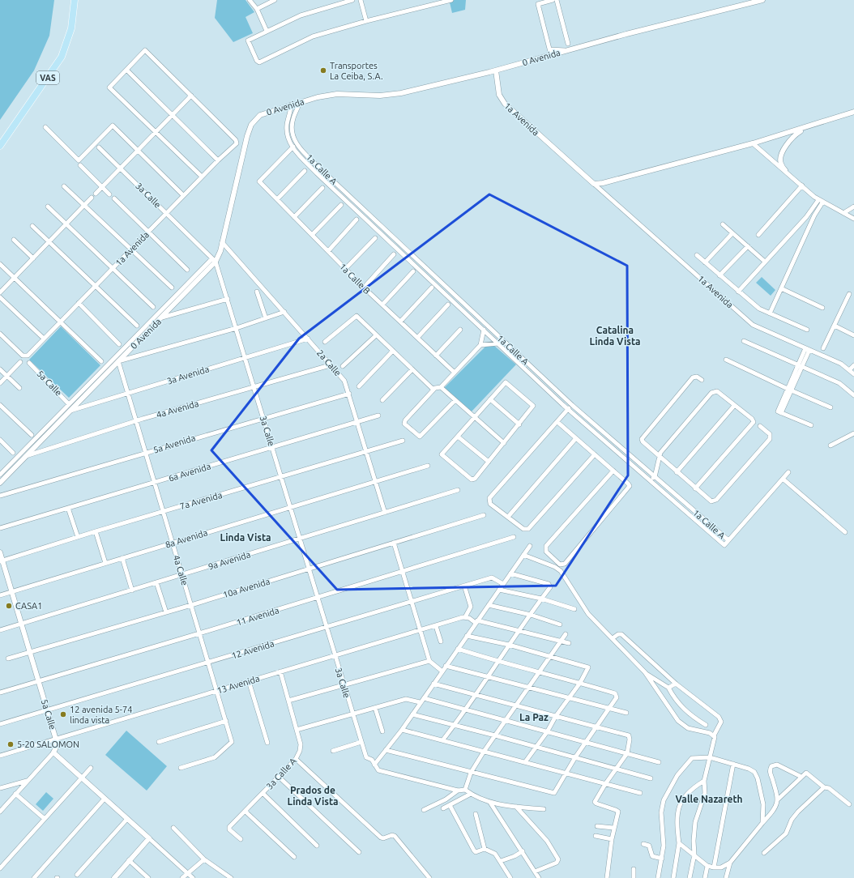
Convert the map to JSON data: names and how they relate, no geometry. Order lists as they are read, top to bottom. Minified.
{"streets":{"highway":["VAS"],"street":["0 Avenida","1a Avenida","1a Calle A","3a Calle","1a Calle B","2a Calle","3a Avenida","5a Calle","4a Avenida","5a Avenida","6a Avenida","7a Avenida","8a Avenida","9a Avenida","4a Calle","10a Avenida","11 Avenida","12 Avenida","13 Avenida","3a Calle A"]},"crossings":[["0 Avenida","1a Avenida"],["0 Avenida","1a Calle A"],["0 Avenida","3a Calle"],["0 Avenida","2a Calle"],["0 Avenida","3a Avenida"],["0 Avenida","5a Calle"],["0 Avenida","4a Avenida"],["0 Avenida","4a Calle"],["1a Avenida","3a Calle"],["1a Calle A","1a Calle B"],["3a Calle","3a Avenida"],["3a Calle","4a Avenida"],["3a Calle","5a Avenida"],["3a Calle","6a Avenida"],["3a Calle","7a Avenida"],["3a Calle","8a Avenida"],["3a Calle","9a Avenida"],["3a Calle","10a Avenida"],["3a Calle","11 Avenida"],["3a Calle","12 Avenida"],["3a Calle","13 Avenida"],["2a Calle","3a Avenida"],["2a Calle","4a Avenida"],["2a Calle","5a Avenida"],["2a Calle","6a Avenida"],["2a Calle","7a Avenida"],["2a Calle","8a Avenida"],["2a Calle","9a Avenida"],["3a Avenida","4a Calle"],["5a Calle","7a Avenida"],["5a Calle","8a Avenida"],["5a Calle","9a Avenida"],["5a Calle","10a Avenida"],["5a Calle","11 Avenida"],["5a Calle","12 Avenida"],["5a Calle","13 Avenida"],["4a Avenida","4a Calle"],["5a Avenida","4a Calle"],["6a Avenida","4a Calle"],["7a Avenida","4a Calle"],["8a Avenida","4a Calle"],["9a Avenida","4a Calle"],["4a Calle","10a Avenida"],["4a Calle","11 Avenida"],["4a Calle","12 Avenida"],["4a Calle","13 Avenida"],["13 Avenida","3a Calle A"]],"districts":["Catalina Linda Vista","Linda Vista","La Paz","Prados de Linda Vista","Valle Nazareth"],"places":["Transportes La Ceiba, S.A.","CASA1","12 avenida 5-74 linda vista","5-20 SALOMON"]}
